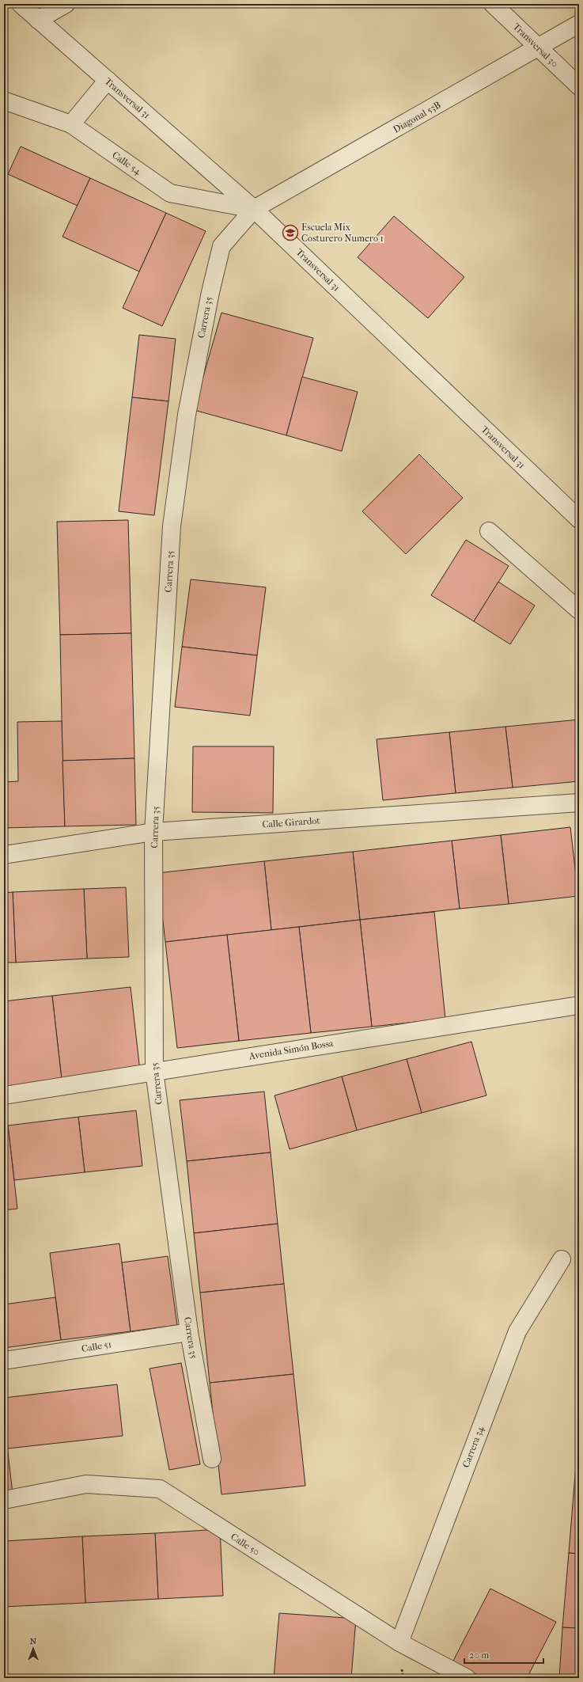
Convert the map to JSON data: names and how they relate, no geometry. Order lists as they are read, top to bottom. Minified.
{"streets":{"street":["Transversal 30","Transversal 31","Diagonal 53B","Calle 54","Carrera 35","Calle Girardot","Avenida Simón Bossa","Calle 51","Carrera 34","Calle 50"]},"crossings":[["Transversal 30","Diagonal 53B"],["Transversal 31","Diagonal 53B"],["Transversal 31","Calle 54"],["Transversal 31","Carrera 35"],["Diagonal 53B","Calle 54"],["Diagonal 53B","Carrera 35"],["Calle 54","Carrera 35"],["Carrera 35","Calle Girardot"],["Carrera 35","Avenida Simón Bossa"],["Carrera 35","Calle 51"],["Carrera 34","Calle 50"]],"places":{"school or university":["Escuela Mix Costurero Numero 1"]},"scale_bar":"20 m","north":"top"}
